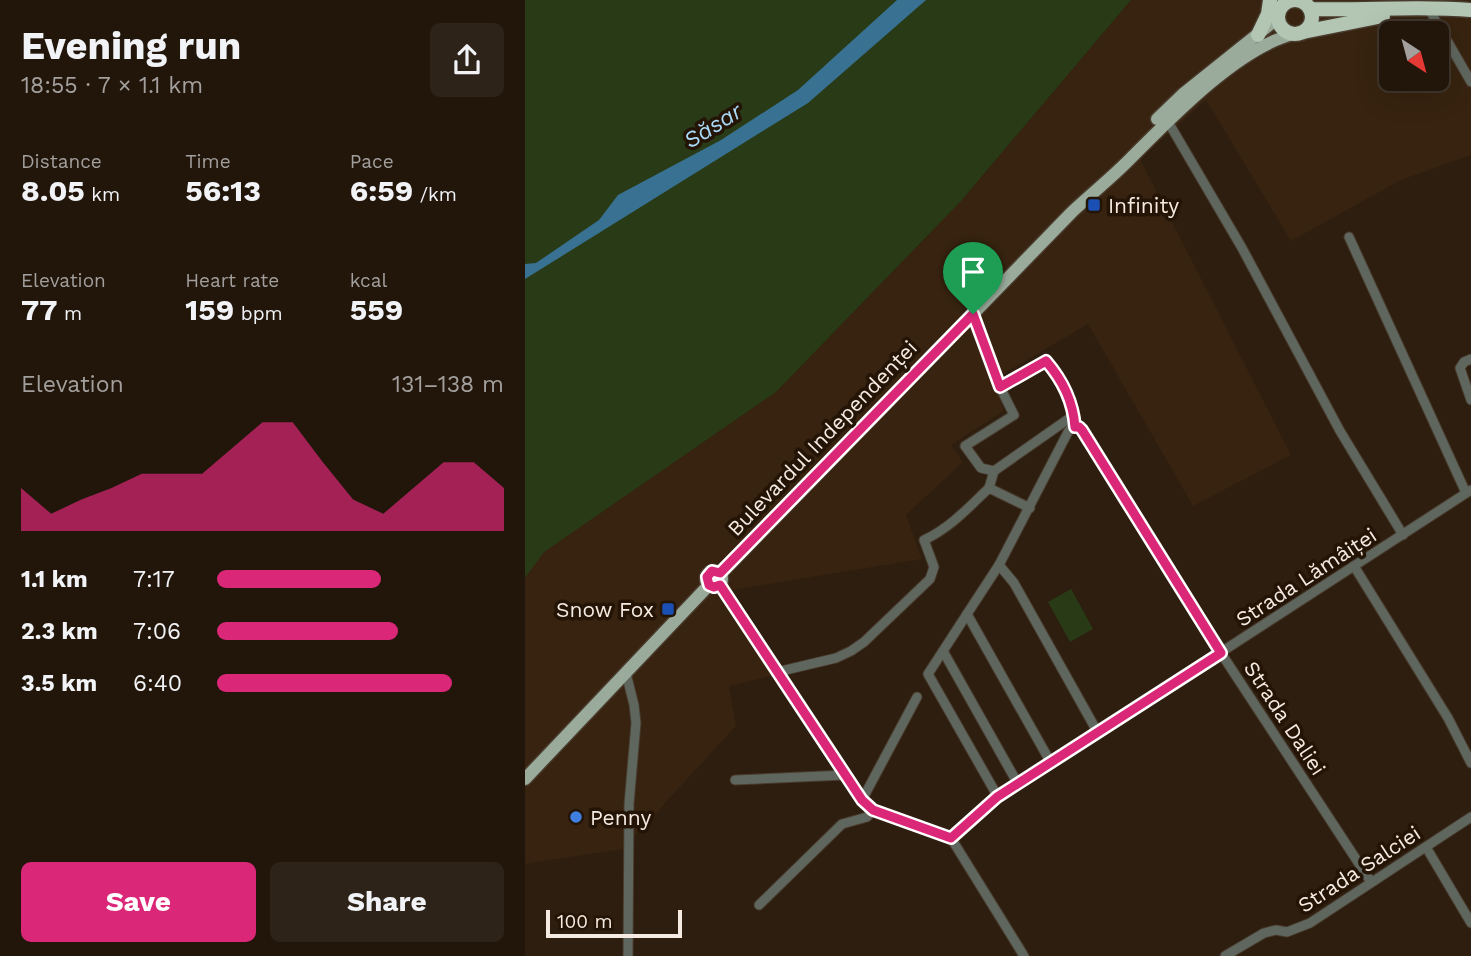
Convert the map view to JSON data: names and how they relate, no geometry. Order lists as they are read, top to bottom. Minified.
{"streets":{"highway":["Bulevardul Independenței"],"street":["Strada Lămâiței","Strada Daliei","Strada Salciei"]},"crossings":[["Bulevardul Independenței","Strada Lămâiței"],["Strada Lămâiței","Strada Daliei"],["Strada Daliei","Strada Salciei"]],"water":["Săsar"],"places":{"transit":["Infinity","Snow Fox"],"other":["Penny"]},"scale_bar":"100 m","north":"bottom right","page":{"heading":["Evening run","18:55 · 7 × 1.1 km"],"stats":[["Distance","8.05 km"],["Time","56:13"],["Pace","6:59 /km"],["Elevation","77 m"],["Heart rate","159 bpm"],["kcal","559"]],"chart":["Elevation","131–138 m"],"list":[{"name":"1.1 km","note":"7:17"},{"name":"2.3 km","note":"7:06"},{"name":"3.5 km","note":"6:40"}],"buttons":["Save","Share"],"scale":"100 m"}}
